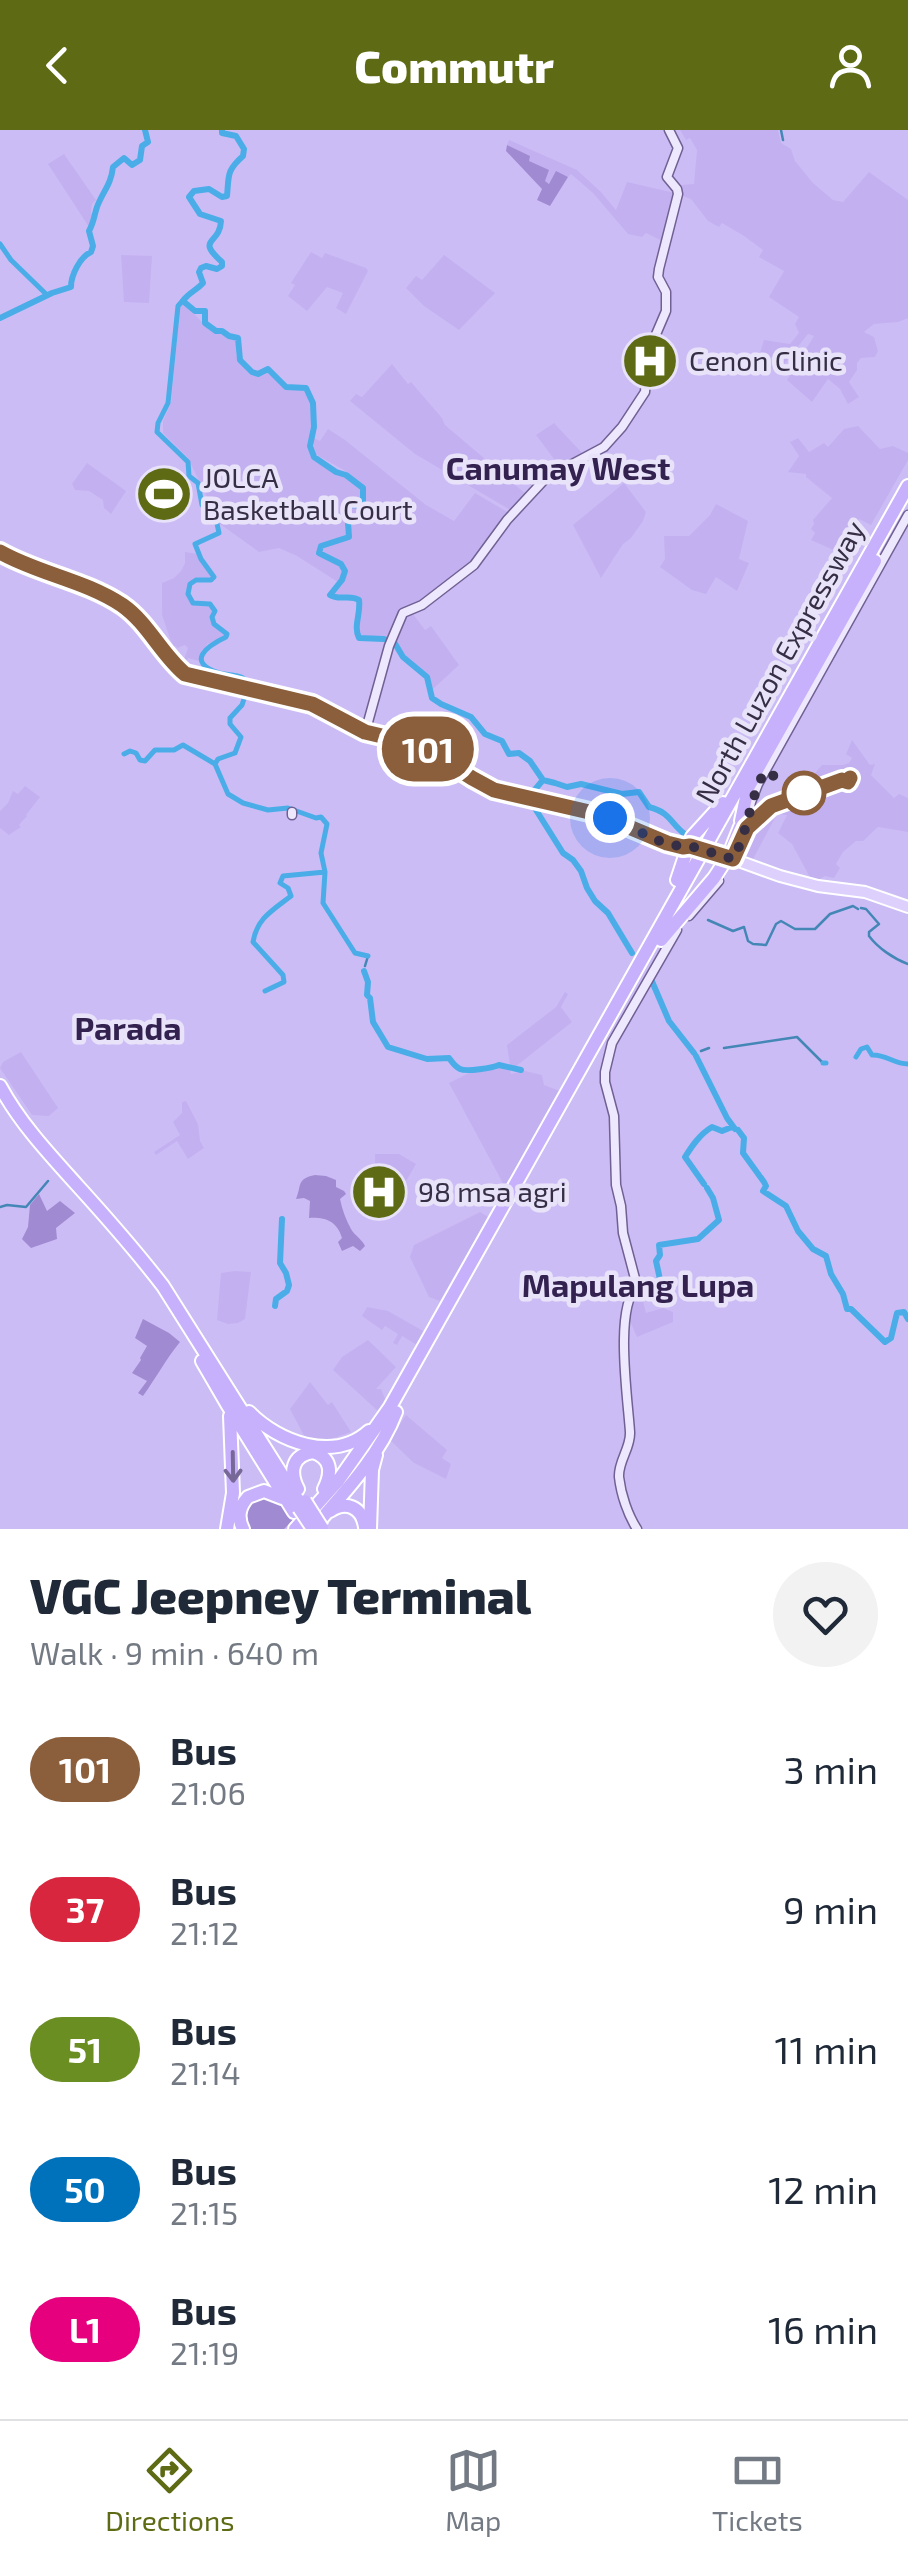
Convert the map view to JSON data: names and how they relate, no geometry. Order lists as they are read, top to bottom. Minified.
{"streets":{"highway":["North Luzon Expressway"]},"districts":["Canumay West","Parada","Mapulang Lupa"],"places":{"hospital":["Cenon Clinic","98 msa agri"],"sports":["JOLCA Basketball Court"]},"lines":["bus line 101"],"page":{"header":"Commutr","on_map":"101","heading":["VGC Jeepney Terminal","Walk · 9 min · 640 m"],"list":[{"mark":"101","name":"Bus","note":"21:06","value":"3 min"},{"mark":"37","name":"Bus","note":"21:12","value":"9 min"},{"mark":"51","name":"Bus","note":"21:14","value":"11 min"},{"mark":"50","name":"Bus","note":"21:15","value":"12 min"},{"mark":"L1","name":"Bus","note":"21:19","value":"16 min"}],"tabs":["Directions","Map","Tickets"]}}
